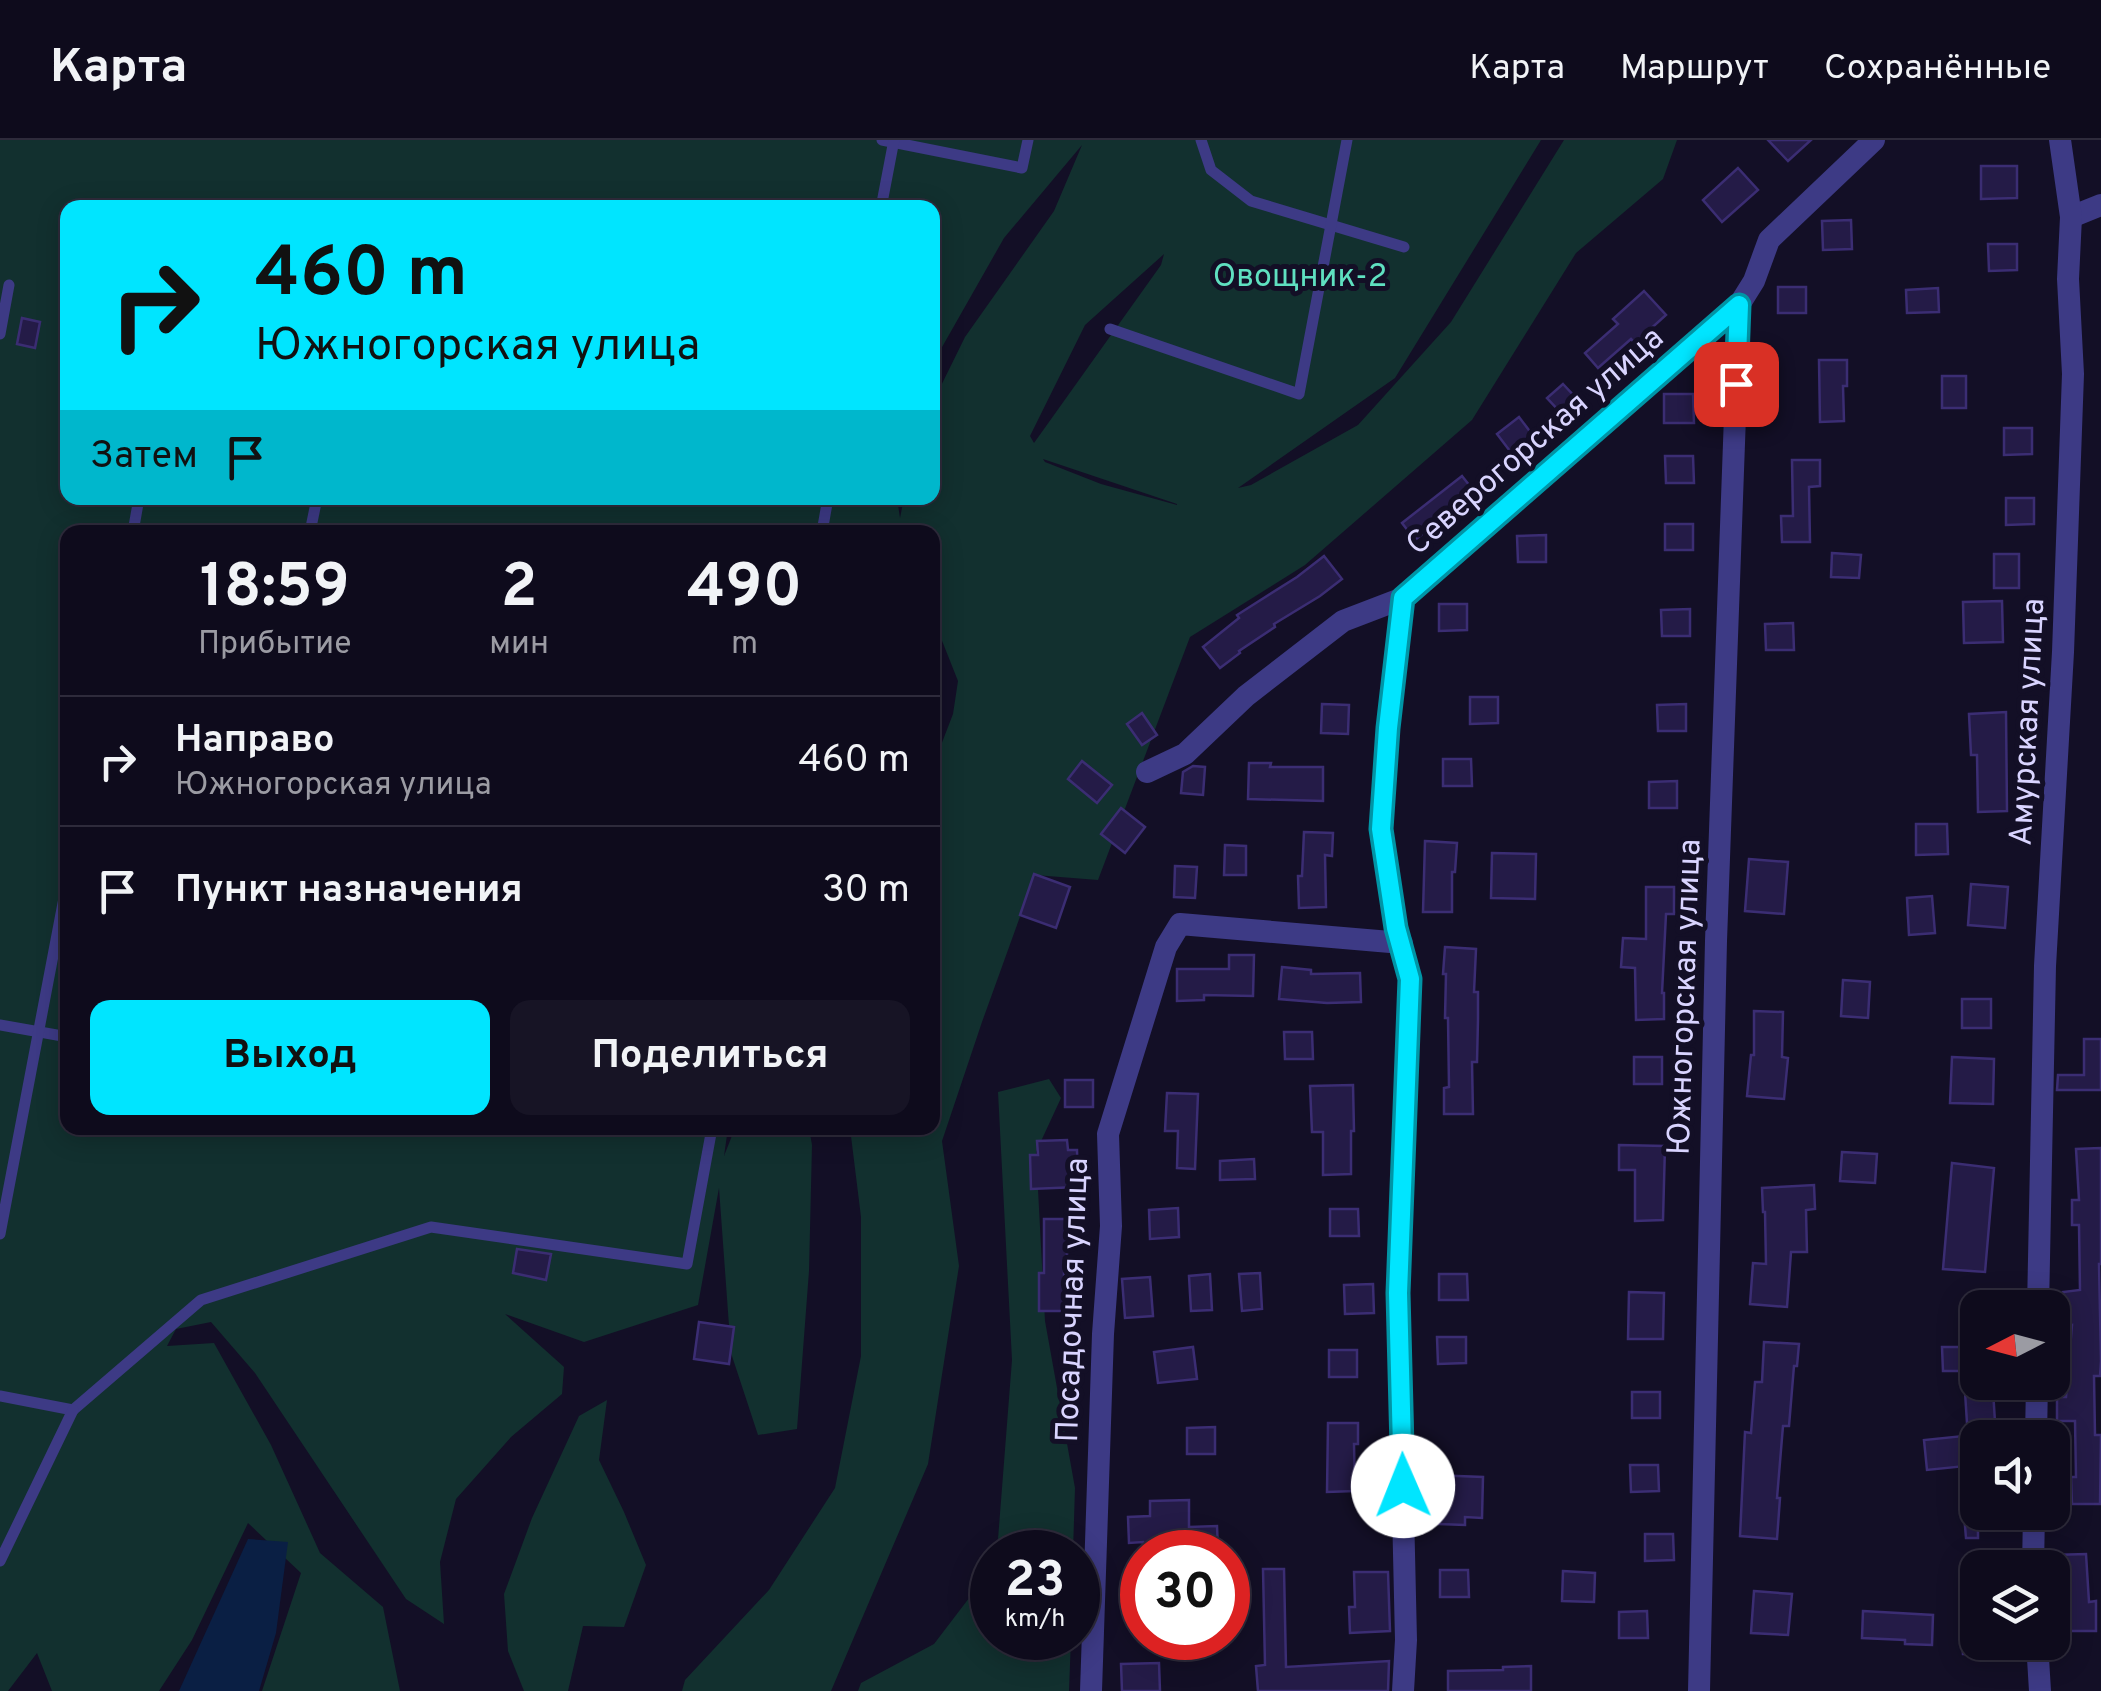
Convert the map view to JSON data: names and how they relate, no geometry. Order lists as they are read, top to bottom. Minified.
{"streets":{"street":["Северогорская улица","Амурская улица","Южногорская улица","Посадочная улица"]},"crossings":[["Северогорская улица","Южногорская улица"],["Северогорская улица","Посадочная улица"]],"parks":["Овощник-2"],"north":"left","page":{"header":"Карта","nav":["Карта","Маршрут","Сохранённые"],"turn":["460 m","Южногорская улица"],"then":"Затем","eta":["18:59","Прибытие","2","мин","490","m"],"list":[{"name":"Направо","note":"Южногорская улица","value":"460 m"},{"name":"Пункт назначения","value":"30 m"}],"buttons":["Выход","Поделиться"],"speed":"23 km/h","limit":"30"}}
